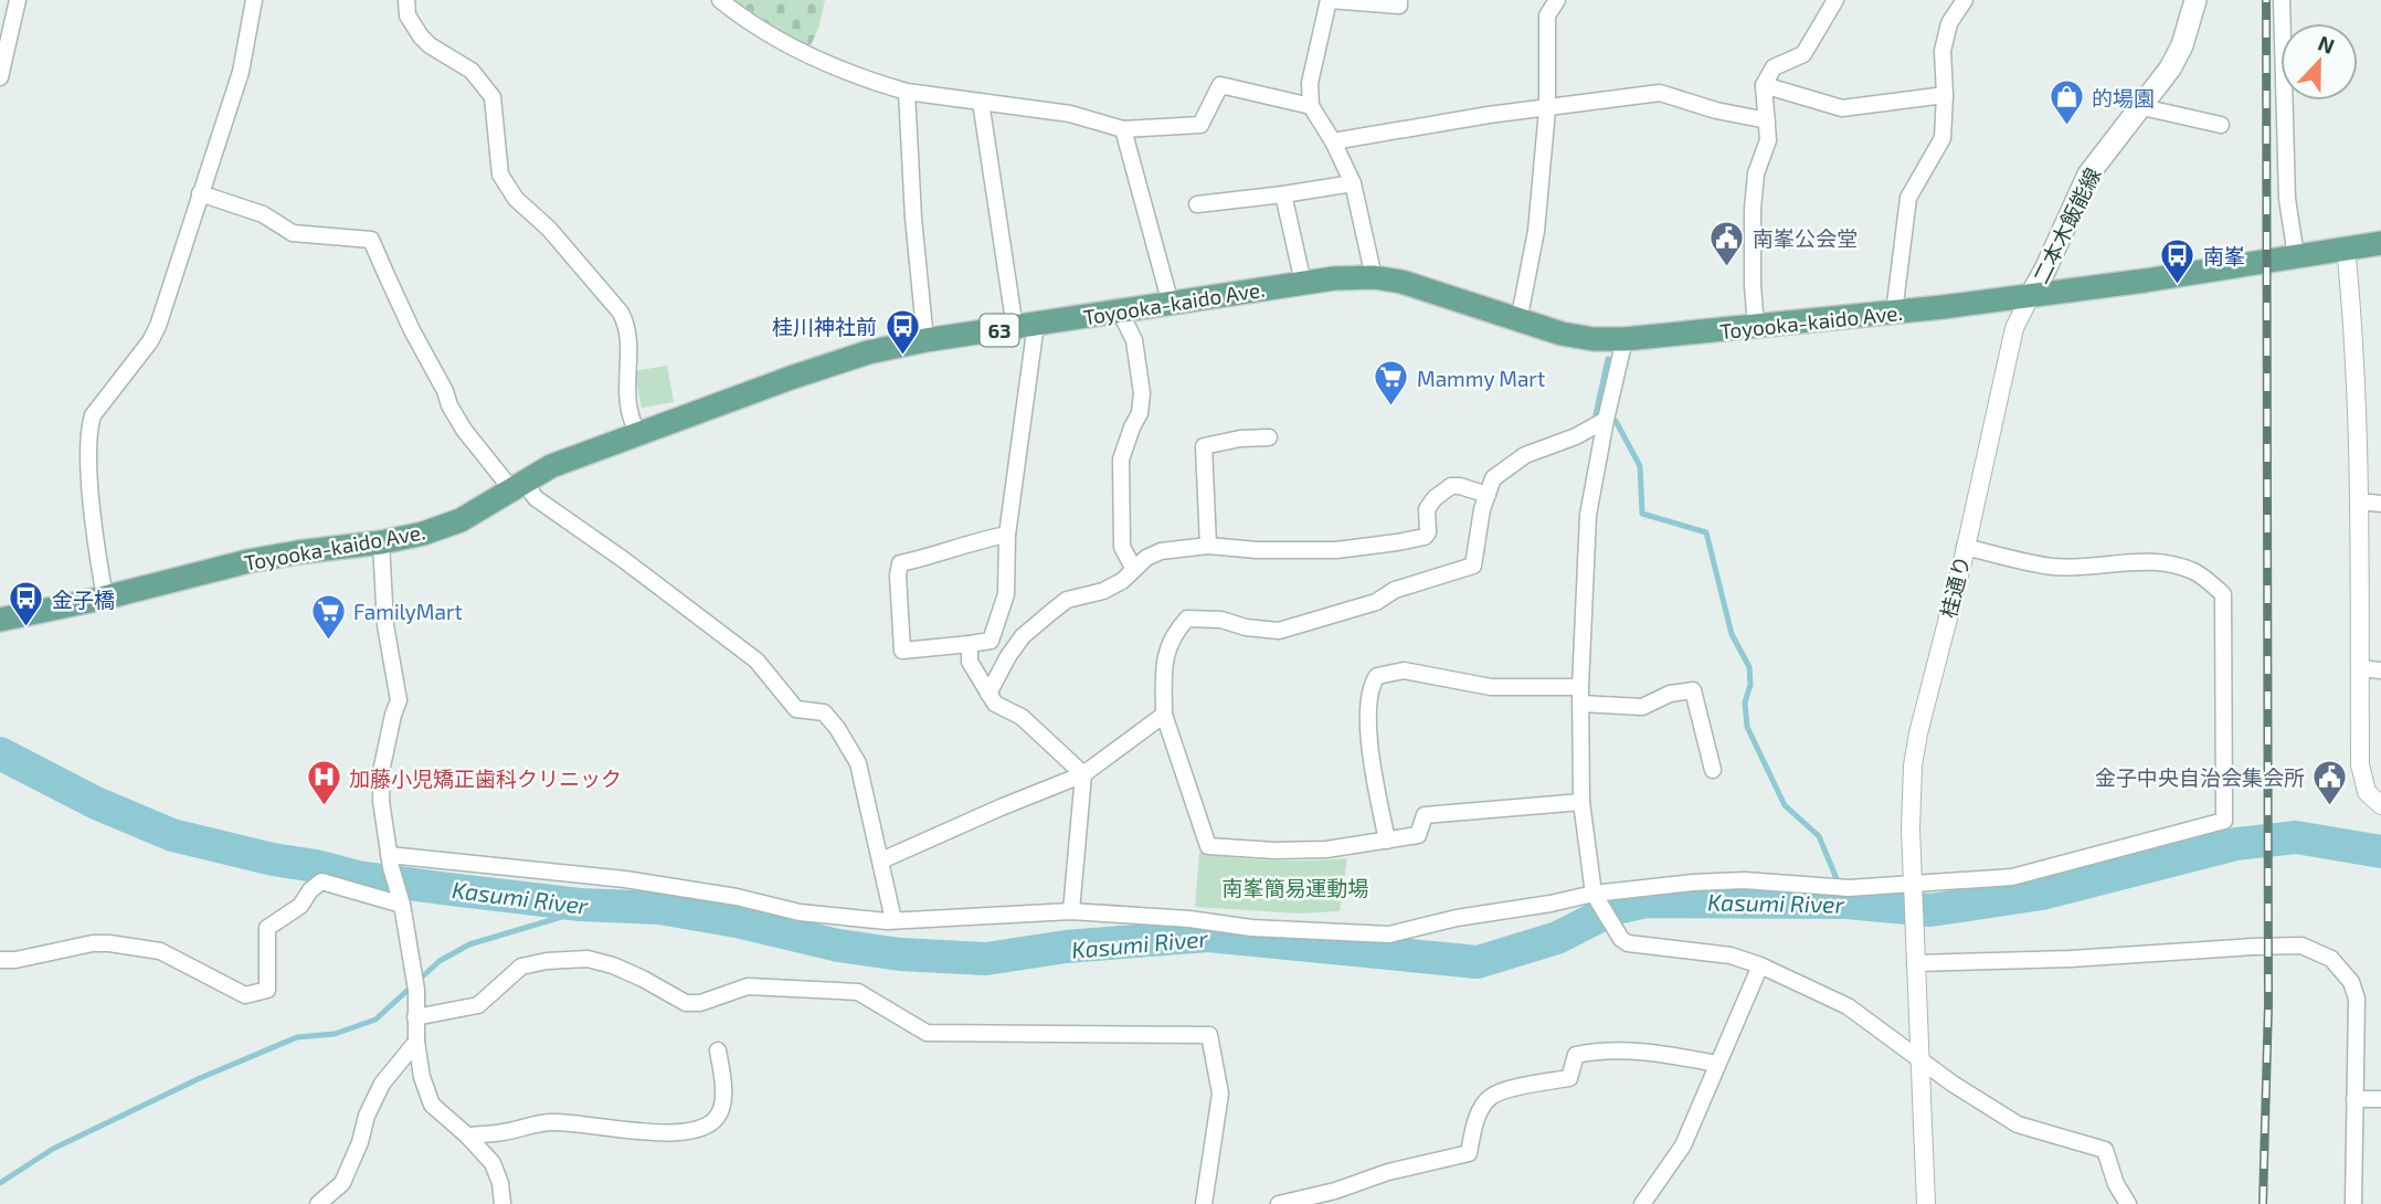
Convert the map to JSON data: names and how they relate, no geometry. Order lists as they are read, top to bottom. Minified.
{"streets":{"main road":["二本木飯能線","Toyooka-kaido Ave.","63"],"street":["桂通り"]},"crossings":[["二本木飯能線","Toyooka-kaido Ave."],["二本木飯能線","桂通り"],["Toyooka-kaido Ave.","桂通り"]],"water":["Kasumi River"],"parks":["南峯簡易運動場"],"places":{"shop":["的場園"],"public building":["南峯公会堂","金子中央自治会集会所"],"bus stop":["南峯","桂川神社前","金子橋"],"supermarket":["Mammy Mart","FamilyMart"],"hospital":["加藤小児矯正歯科クリニック"]},"north":"top"}
